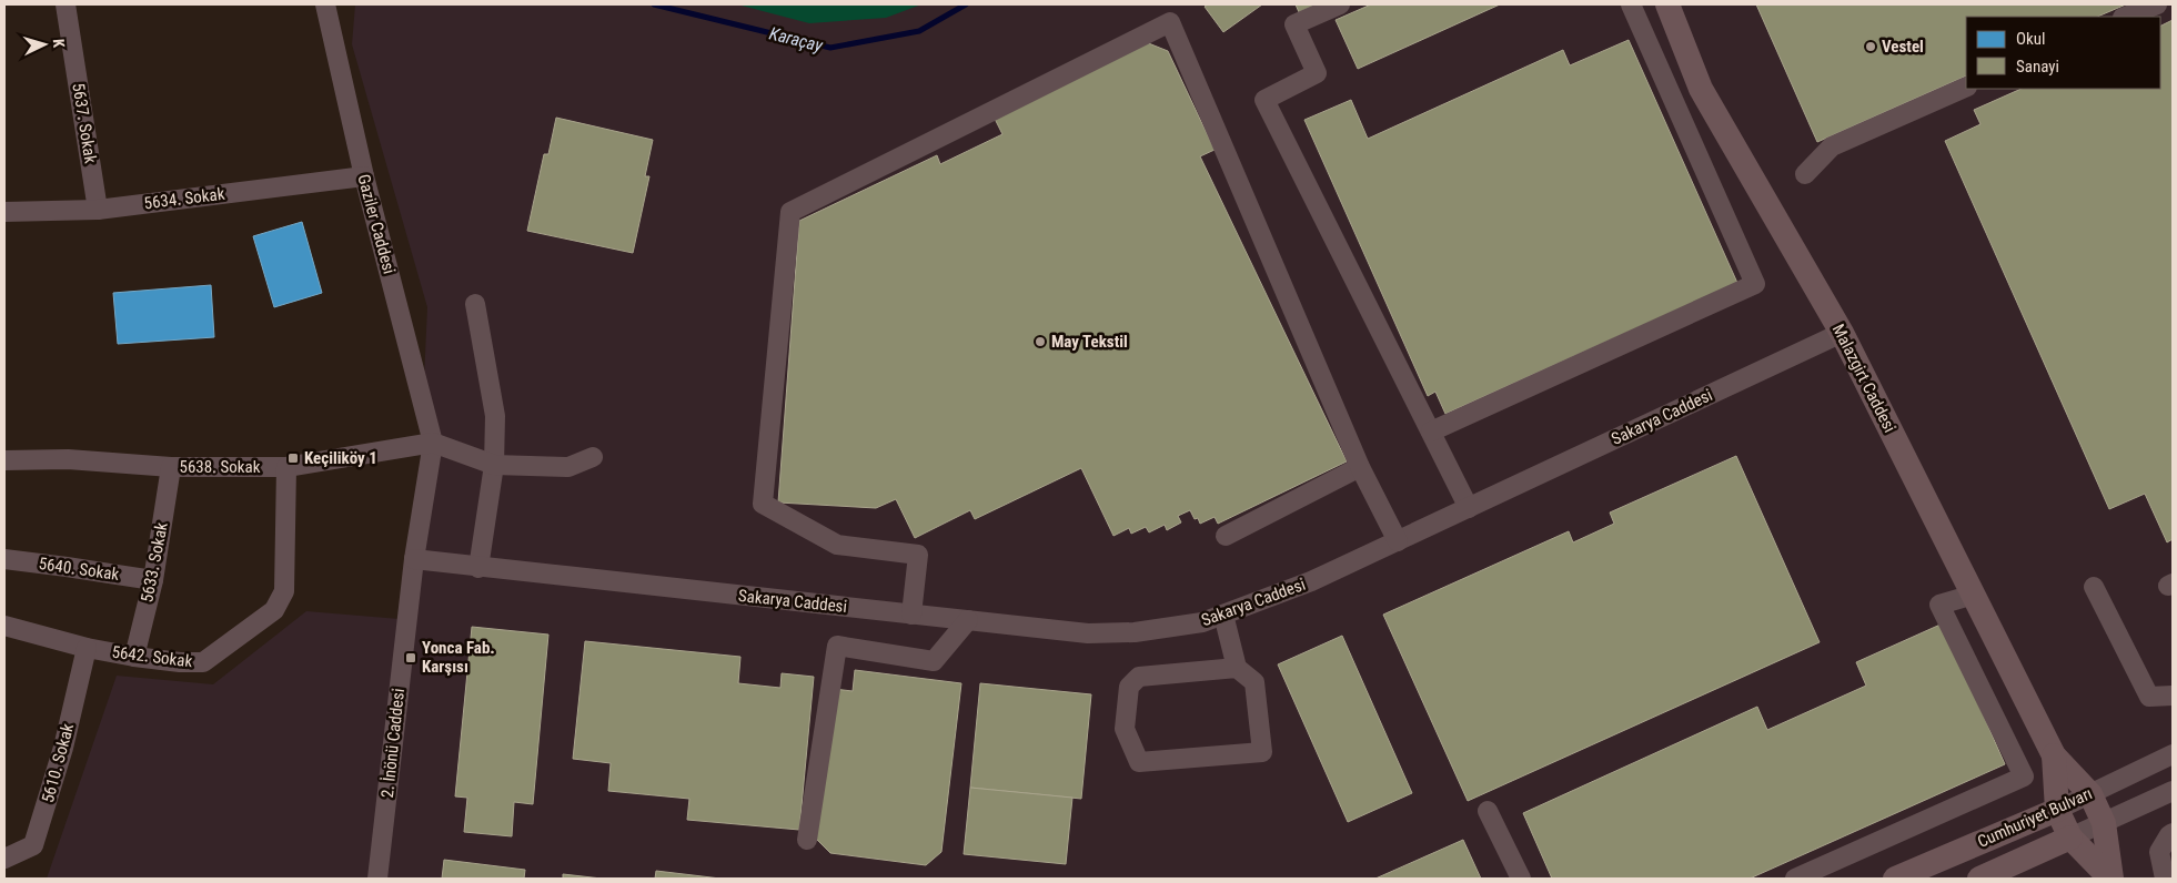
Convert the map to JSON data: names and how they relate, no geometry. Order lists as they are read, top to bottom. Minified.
{"streets":{"main road":["Malazgirt Caddesi","Cumhuriyet Bulvarı"],"street":["5637. Sokak","5634. Sokak","Gaziler Caddesi","Sakarya Caddesi","5638. Sokak","5633. Sokak","5640. Sokak","5642. Sokak","2. İnönü Caddesi","5610. Sokak"]},"crossings":[["5637. Sokak","5634. Sokak"],["5634. Sokak","Gaziler Caddesi"],["Gaziler Caddesi","5638. Sokak"],["Gaziler Caddesi","2. İnönü Caddesi"],["Malazgirt Caddesi","Sakarya Caddesi"],["Sakarya Caddesi","2. İnönü Caddesi"],["5638. Sokak","5633. Sokak"],["5638. Sokak","5642. Sokak"],["5638. Sokak","2. İnönü Caddesi"],["5633. Sokak","5640. Sokak"],["5633. Sokak","5642. Sokak"],["5642. Sokak","5610. Sokak"]],"water":["Karaçay"],"places":{"other":["Vestel","May Tekstil"],"transit":["Keçiliköy 1","Yonca Fab. Karşısı"]},"legend":["Okul","Sanayi"],"north":"right"}
